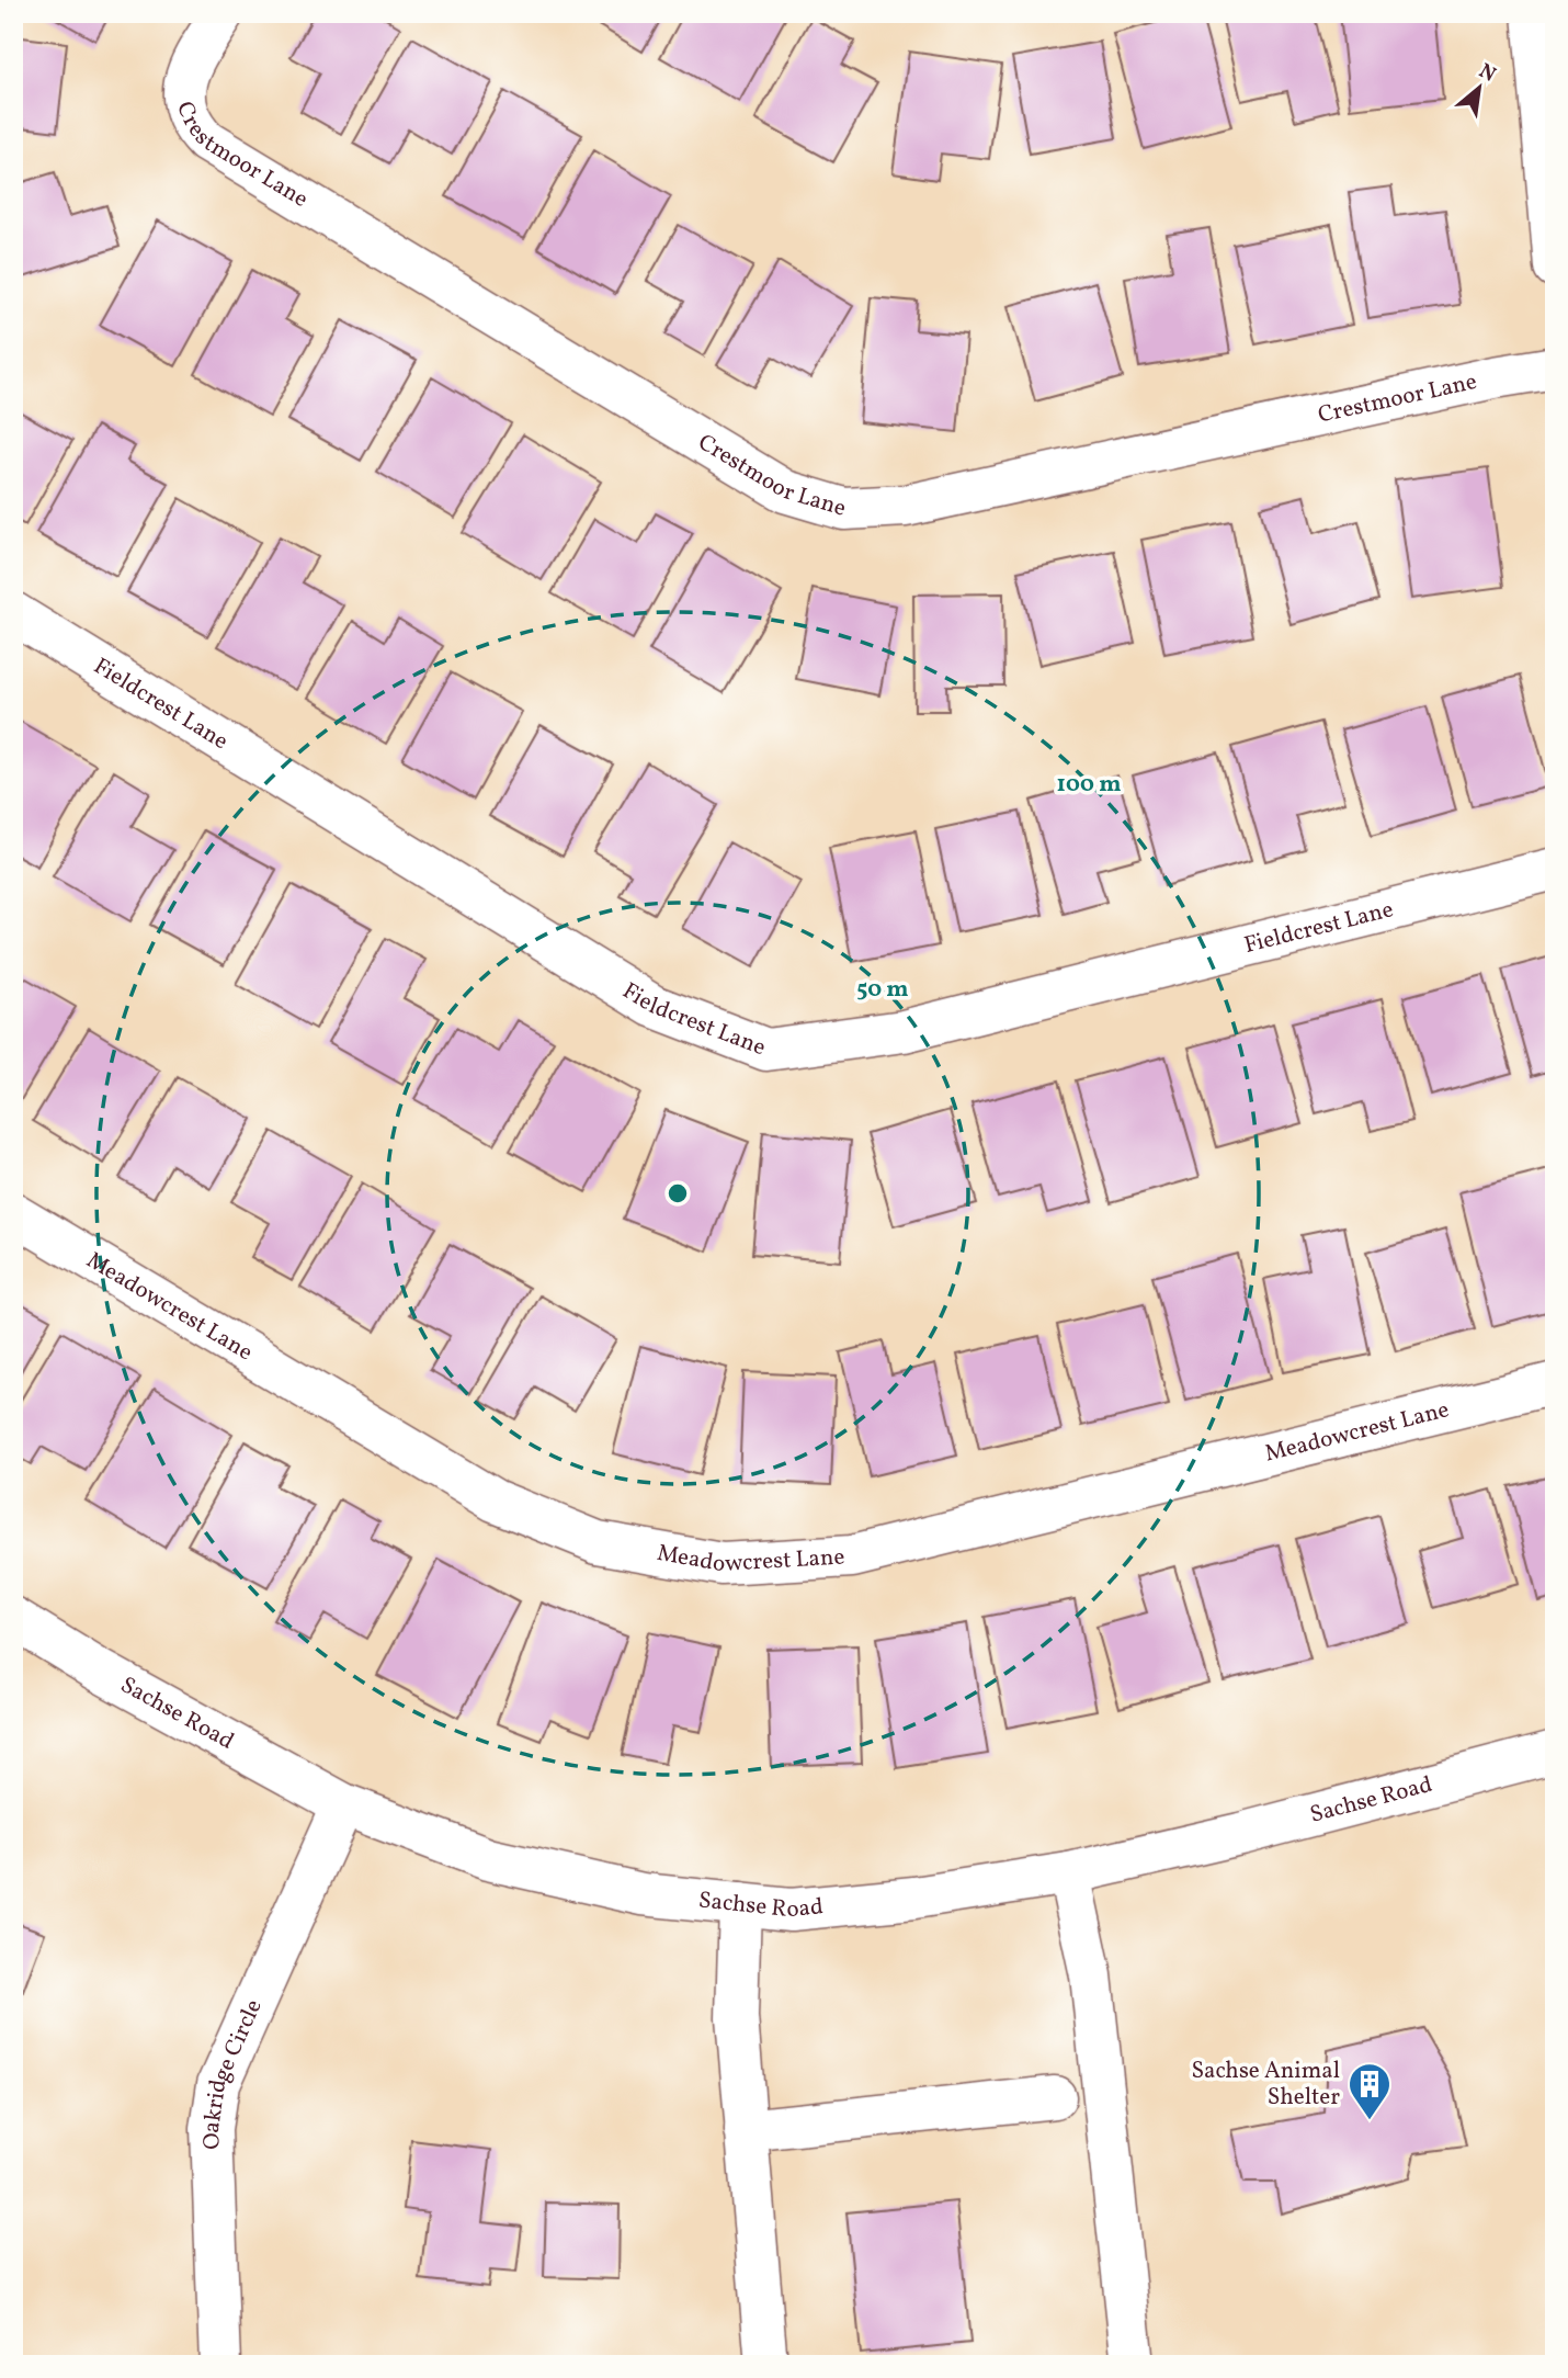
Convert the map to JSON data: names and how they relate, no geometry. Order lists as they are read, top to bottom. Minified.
{"streets":{"street":["Crestmoor Lane","Fieldcrest Lane","Meadowcrest Lane","Sachse Road","Oakridge Circle"]},"crossings":[["Sachse Road","Oakridge Circle"]],"places":{"building":["Sachse Animal Shelter"]},"north":"top right","rings":["100 m","50 m"]}
